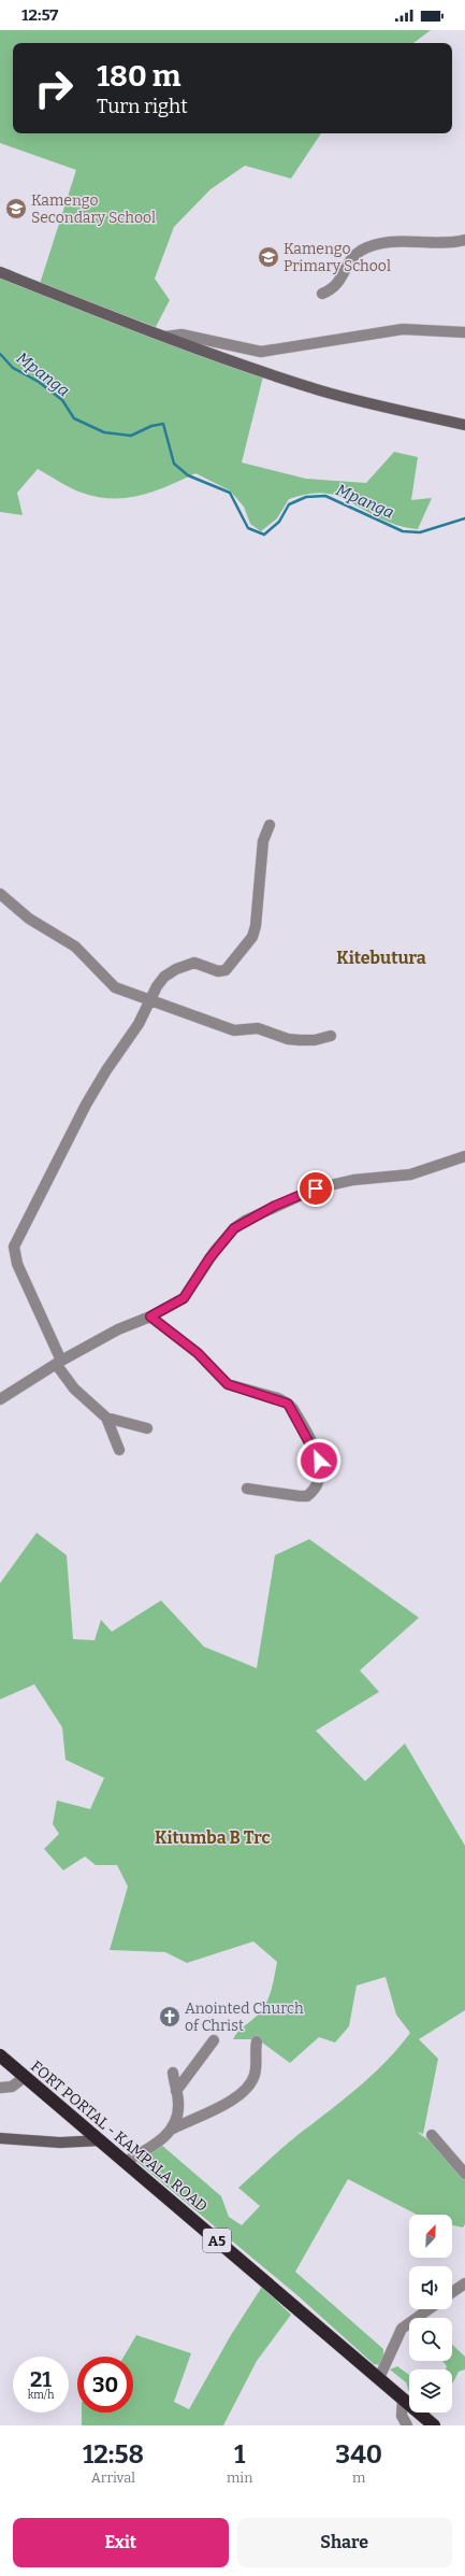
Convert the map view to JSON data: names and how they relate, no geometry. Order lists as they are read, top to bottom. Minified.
{"streets":{"highway":["FORT PORTAL - KAMPALA ROAD","A5"]},"districts":["Kitebutura","Kitumba B Trc"],"water":["Mpanga"],"places":{"school or university":["Kamengo Secondary School","Kamengo Primary School"],"church":["Anointed Church of Christ"]},"north":"top right","page":{"status":"12:57","turn":["180 m","Turn right"],"speed":"21 km/h","limit":"30","eta":["12:58","Arrival","1","min","340","m"],"buttons":["Exit","Share"]}}
